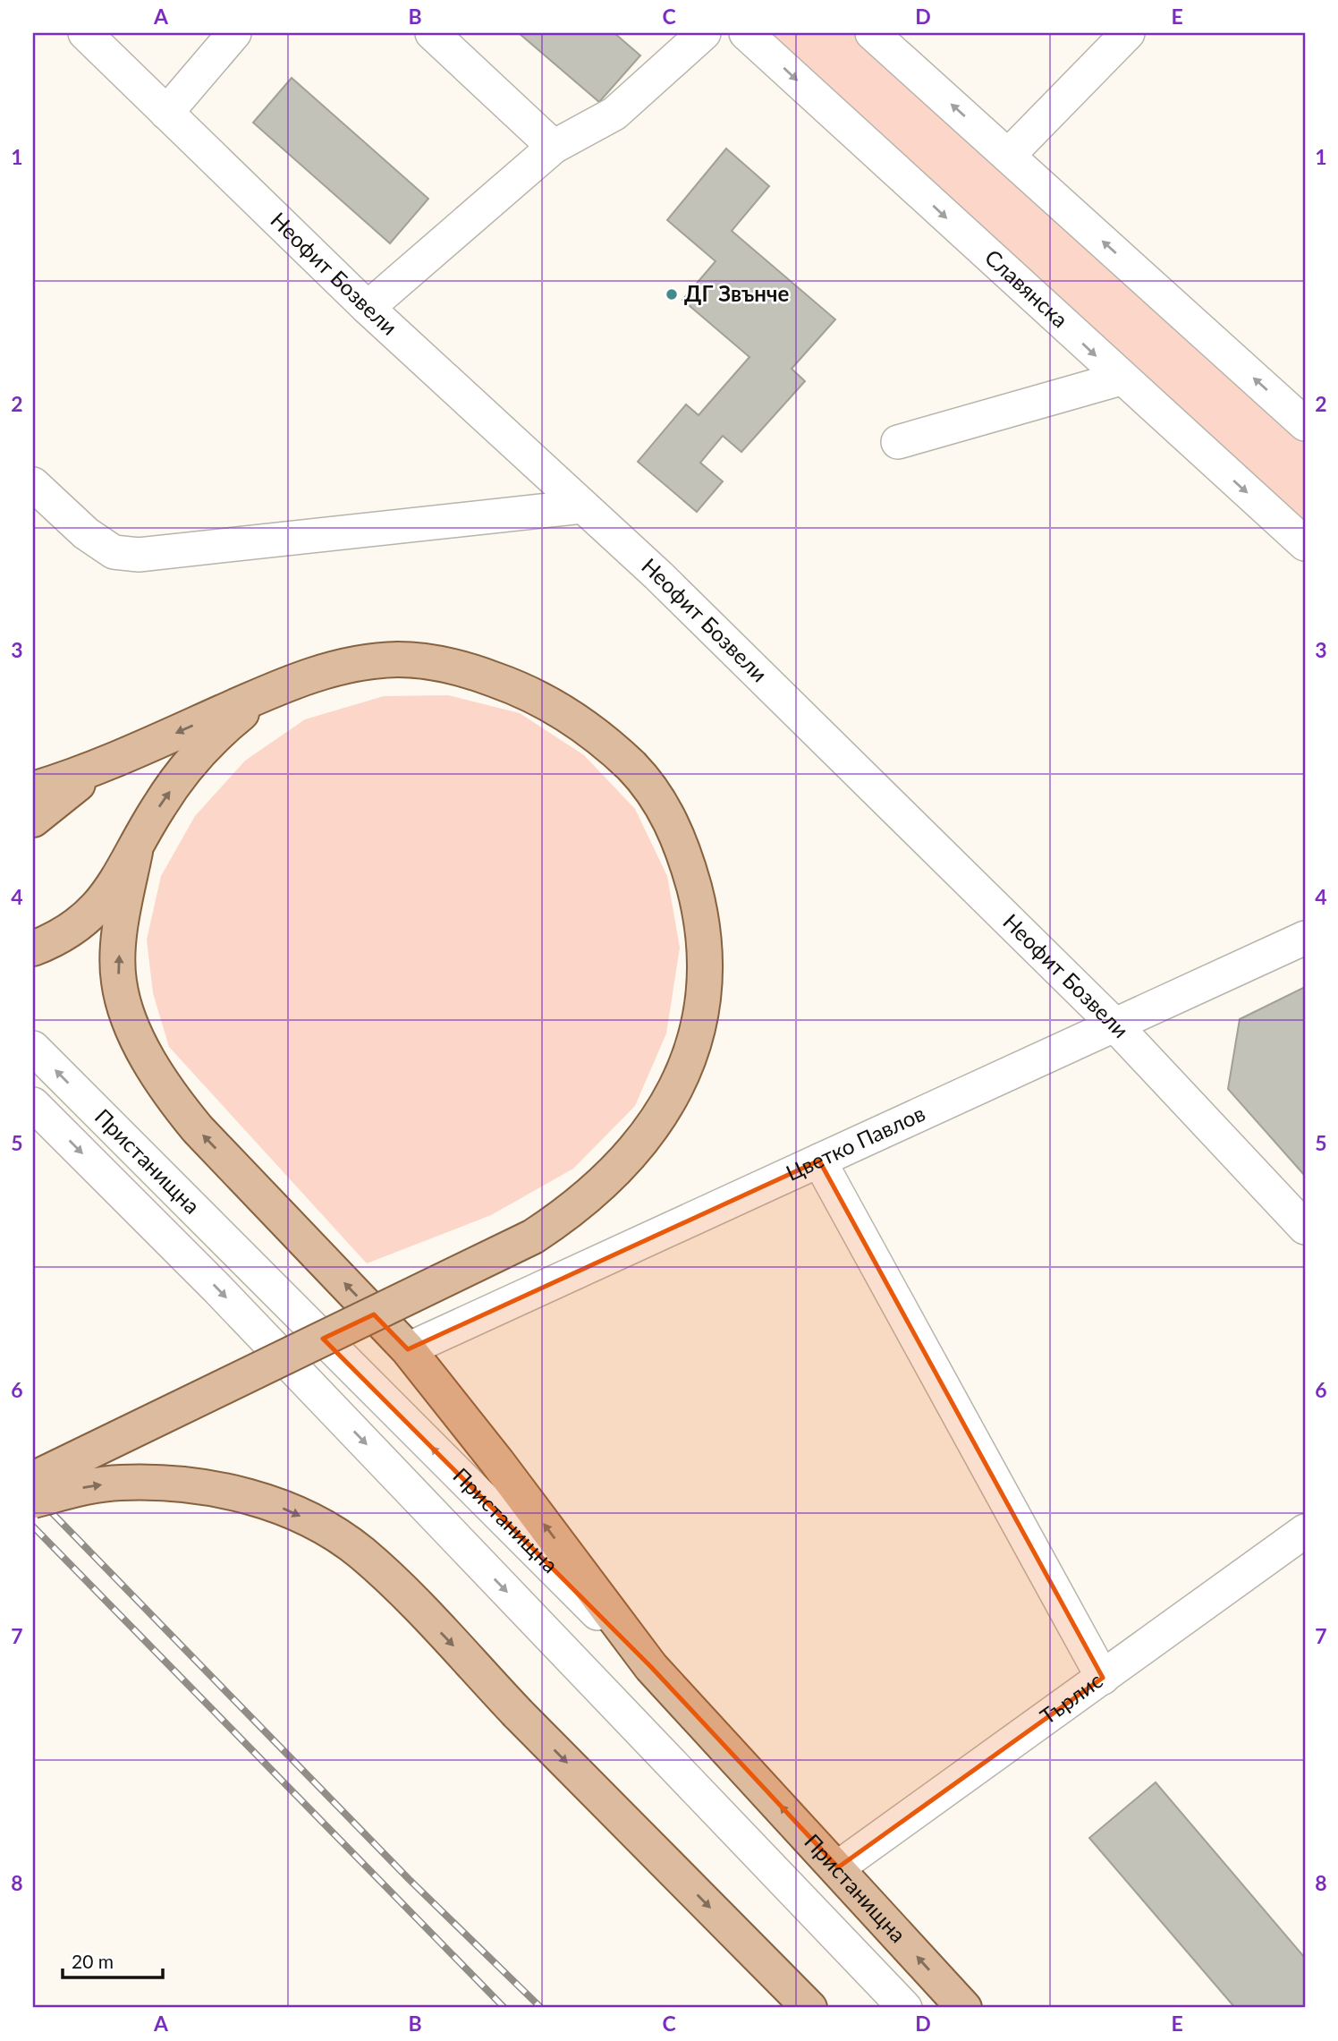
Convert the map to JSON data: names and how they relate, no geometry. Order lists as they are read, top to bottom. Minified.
{"streets":{"main road":["Пристанищна"],"street":["Неофит Бозвели","Славянска","Цветко Павлов","Търлис"]},"crossings":[["Неофит Бозвели","Цветко Павлов"],["Пристанищна","Търлис"]],"places":["ДГ Звънче"],"scale_bar":"20 m","grid":{"columns":["A","B","C","D","E"],"rows":["1","2","3","4","5","6","7","8"]}}
